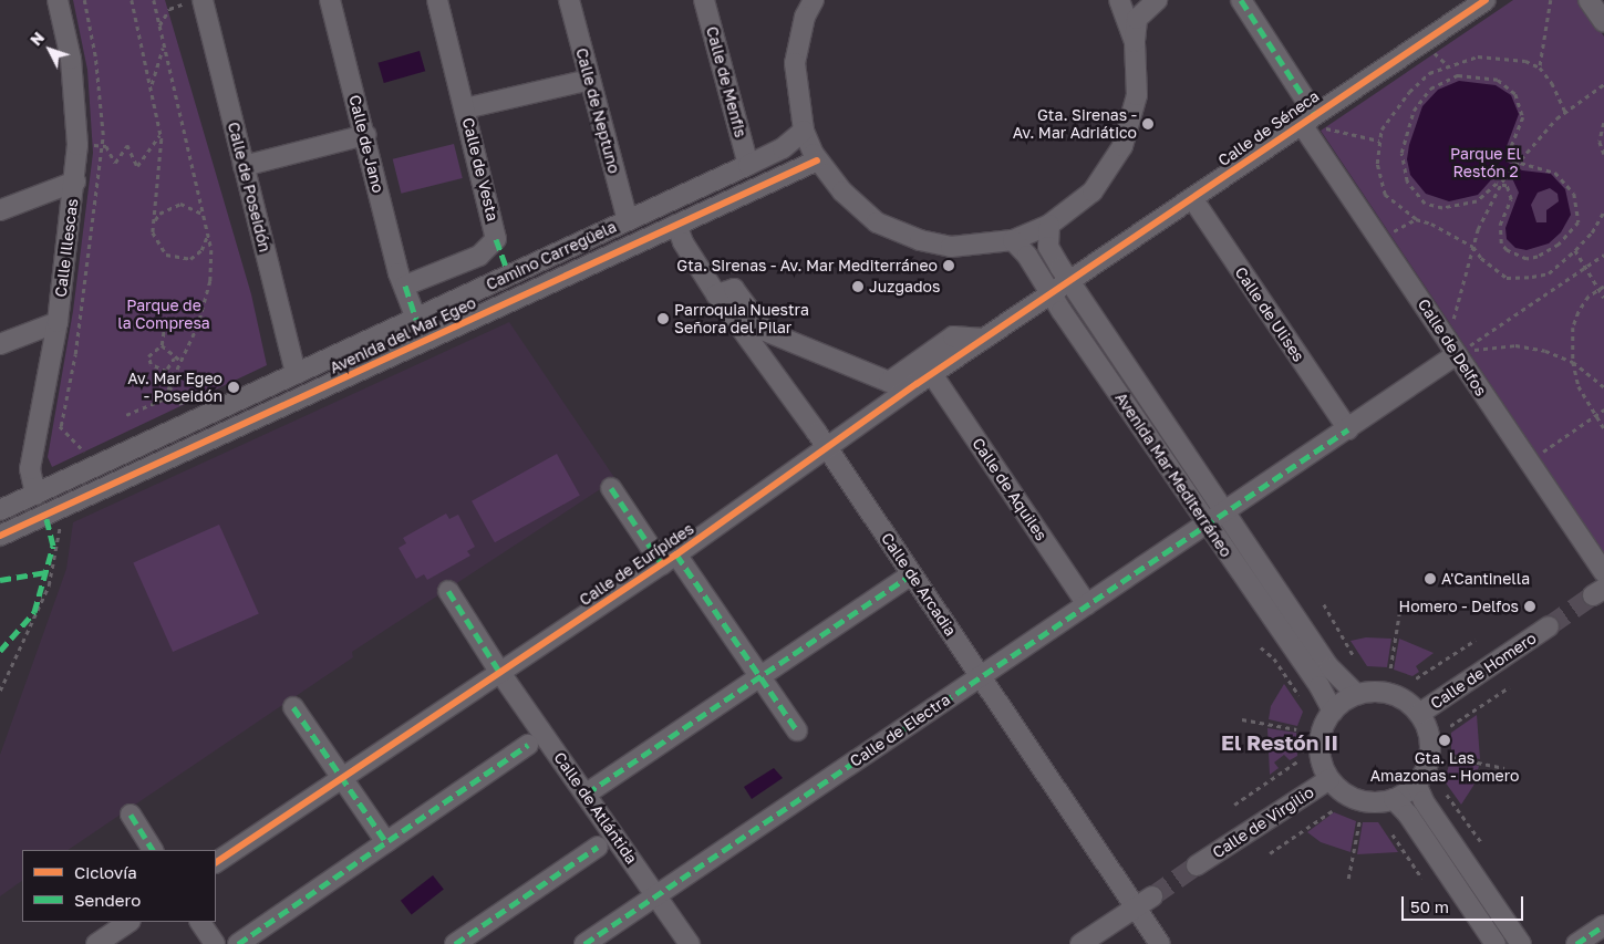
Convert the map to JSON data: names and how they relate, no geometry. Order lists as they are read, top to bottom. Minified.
{"streets":{"street":["Calle de Menfis","Calle de Neptuno","Calle de Séneca","Calle de Jano","Calle de Vesta","Calle de Poseidón","Calle Illescas","Camino Carregüela","Calle de Ulises","Avenida del Mar Egeo","Calle de Delfos","Avenida Mar Mediterráneo","Calle de Aquiles","Calle de Eurípides","Calle de Arcadia","Calle de Homero","Calle de Electra","Calle de Atlántida","Calle de Virgilio"]},"crossings":[["Calle de Menfis","Camino Carregüela"],["Calle de Neptuno","Camino Carregüela"],["Calle de Séneca","Calle de Ulises"],["Calle de Séneca","Calle de Delfos"],["Calle de Séneca","Avenida Mar Mediterráneo"],["Calle de Séneca","Calle de Eurípides"],["Calle de Jano","Calle de Vesta"],["Calle de Jano","Camino Carregüela"],["Calle de Poseidón","Camino Carregüela"],["Calle de Ulises","Calle de Electra"],["Avenida del Mar Egeo","Calle de Arcadia"],["Calle de Delfos","Calle de Electra"],["Avenida Mar Mediterráneo","Calle de Eurípides"],["Avenida Mar Mediterráneo","Calle de Homero"],["Avenida Mar Mediterráneo","Calle de Electra"],["Avenida Mar Mediterráneo","Calle de Virgilio"],["Calle de Aquiles","Calle de Eurípides"],["Calle de Aquiles","Calle de Electra"],["Calle de Eurípides","Calle de Arcadia"],["Calle de Eurípides","Calle de Atlántida"],["Calle de Arcadia","Calle de Electra"],["Calle de Homero","Calle de Virgilio"],["Calle de Electra","Calle de Atlántida"]],"districts":["El Restón II"],"parks":["Parque El Restón 2","Parque de la Compresa"],"places":["Gta. Sirenas - Av. Mar Adriático","Gta. Sirenas - Av. Mar Mediterráneo","Juzgados","Parroquia Nuestra Señora del Pilar","Av. Mar Egeo - Poseidón","A'Cantinella","Homero - Delfos","Gta. Las Amazonas - Homero"],"legend":["Ciclovía","Sendero"],"scale_bar":"50 m","north":"top left"}
